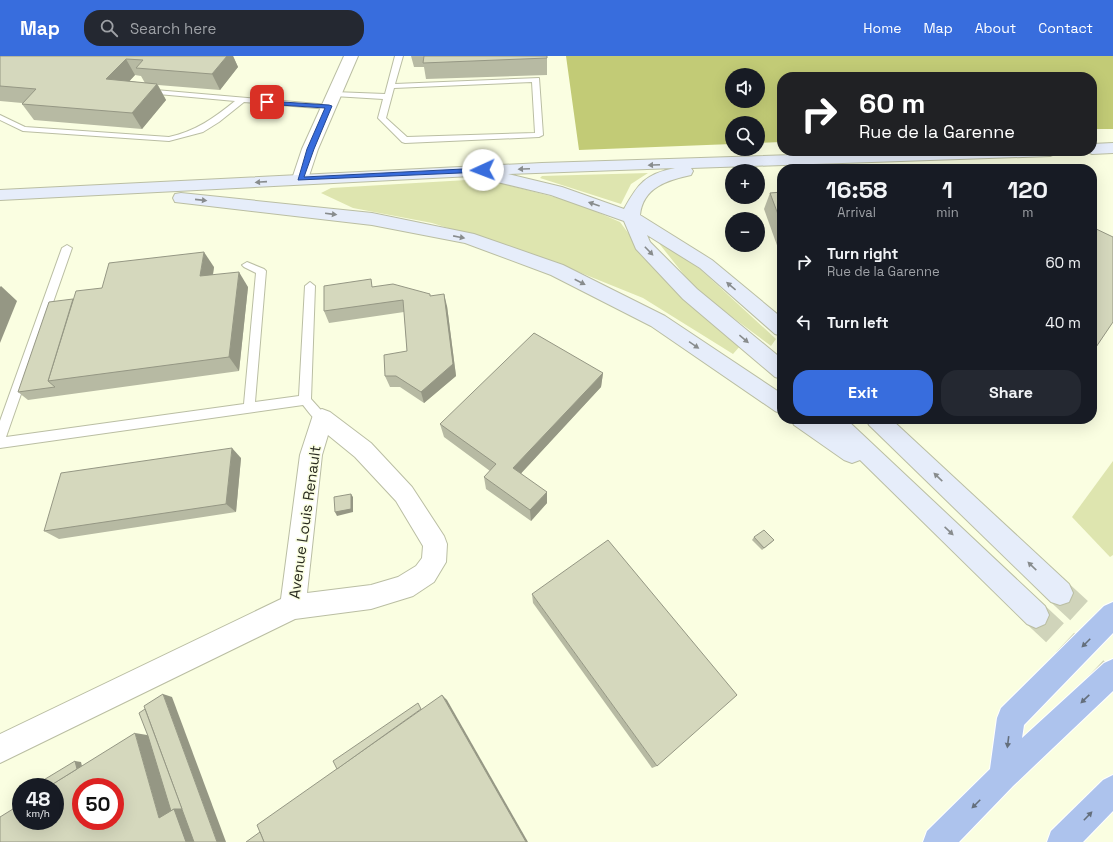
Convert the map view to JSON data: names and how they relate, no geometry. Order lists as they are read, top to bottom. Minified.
{"streets":{"street":["Avenue Louis Renault"]},"page":{"header":"Map","search":"Search here","nav":["Home","Map","About","Contact"],"map_buttons":["+","−"],"turn":["60 m","Rue de la Garenne"],"eta":["16:58","Arrival","1","min","120","m"],"list":[{"name":"Turn right","note":"Rue de la Garenne","value":"60 m"},{"name":"Turn left","value":"40 m"}],"buttons":["Exit","Share"],"speed":"48 km/h","limit":"50"}}
